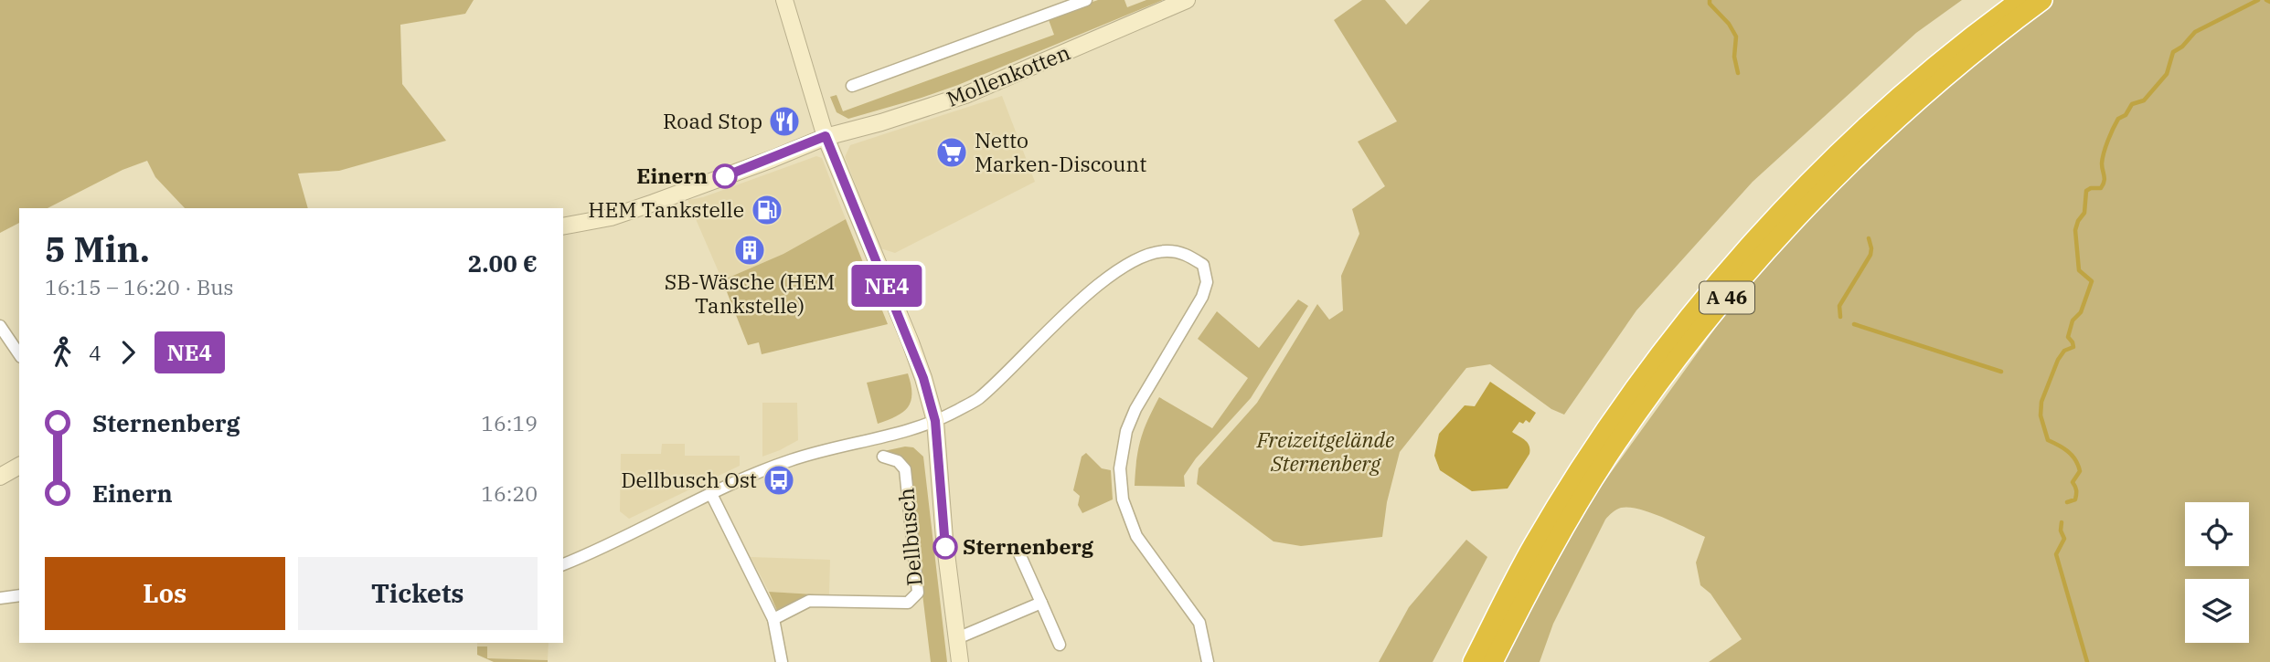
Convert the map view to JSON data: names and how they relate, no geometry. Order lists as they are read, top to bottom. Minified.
{"streets":{"highway":["A 46"],"main road":["Mollenkotten"],"street":["Dellbusch"]},"parks":["Freizeitgelände Sternenberg"],"places":{"restaurant":["Road Stop"],"supermarket":["Netto Marken-Discount"],"other":["Einern","Sternenberg"],"fuel station":["HEM Tankstelle"],"building":["SB-Wäsche (HEM Tankstelle)"],"bus stop":["Dellbusch Ost"]},"lines":["bus line NE4"],"page":{"on_map":"NE4","heading":["5 Min.","16:15 – 16:20 · Bus","2.00 €"],"legs":["4","NE4"],"list":[{"name":"Sternenberg","value":"16:19"},{"name":"Einern","value":"16:20"}],"buttons":["Los","Tickets"]}}
